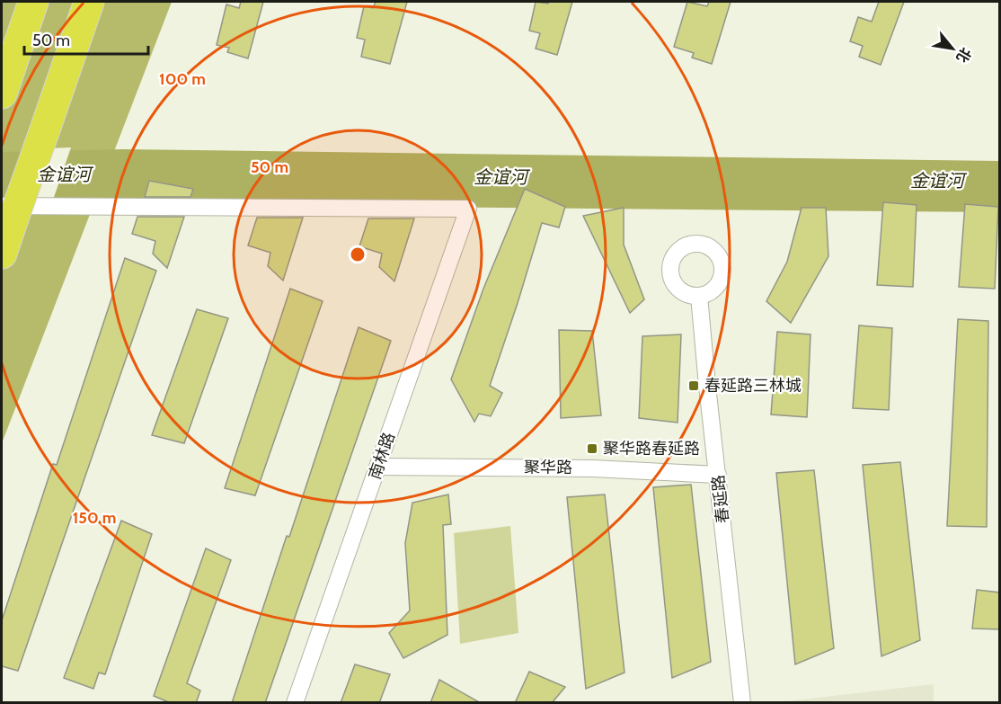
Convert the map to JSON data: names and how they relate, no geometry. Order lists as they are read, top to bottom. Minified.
{"streets":{"street":["南林路","聚华路","春延路"]},"crossings":[["南林路","聚华路"],["聚华路","春延路"]],"water":["金谊河"],"places":{"transit":["春延路三林城","聚华路春延路"]},"scale_bar":"50 m","north":"bottom right","rings":["100 m","50 m","150 m"]}
